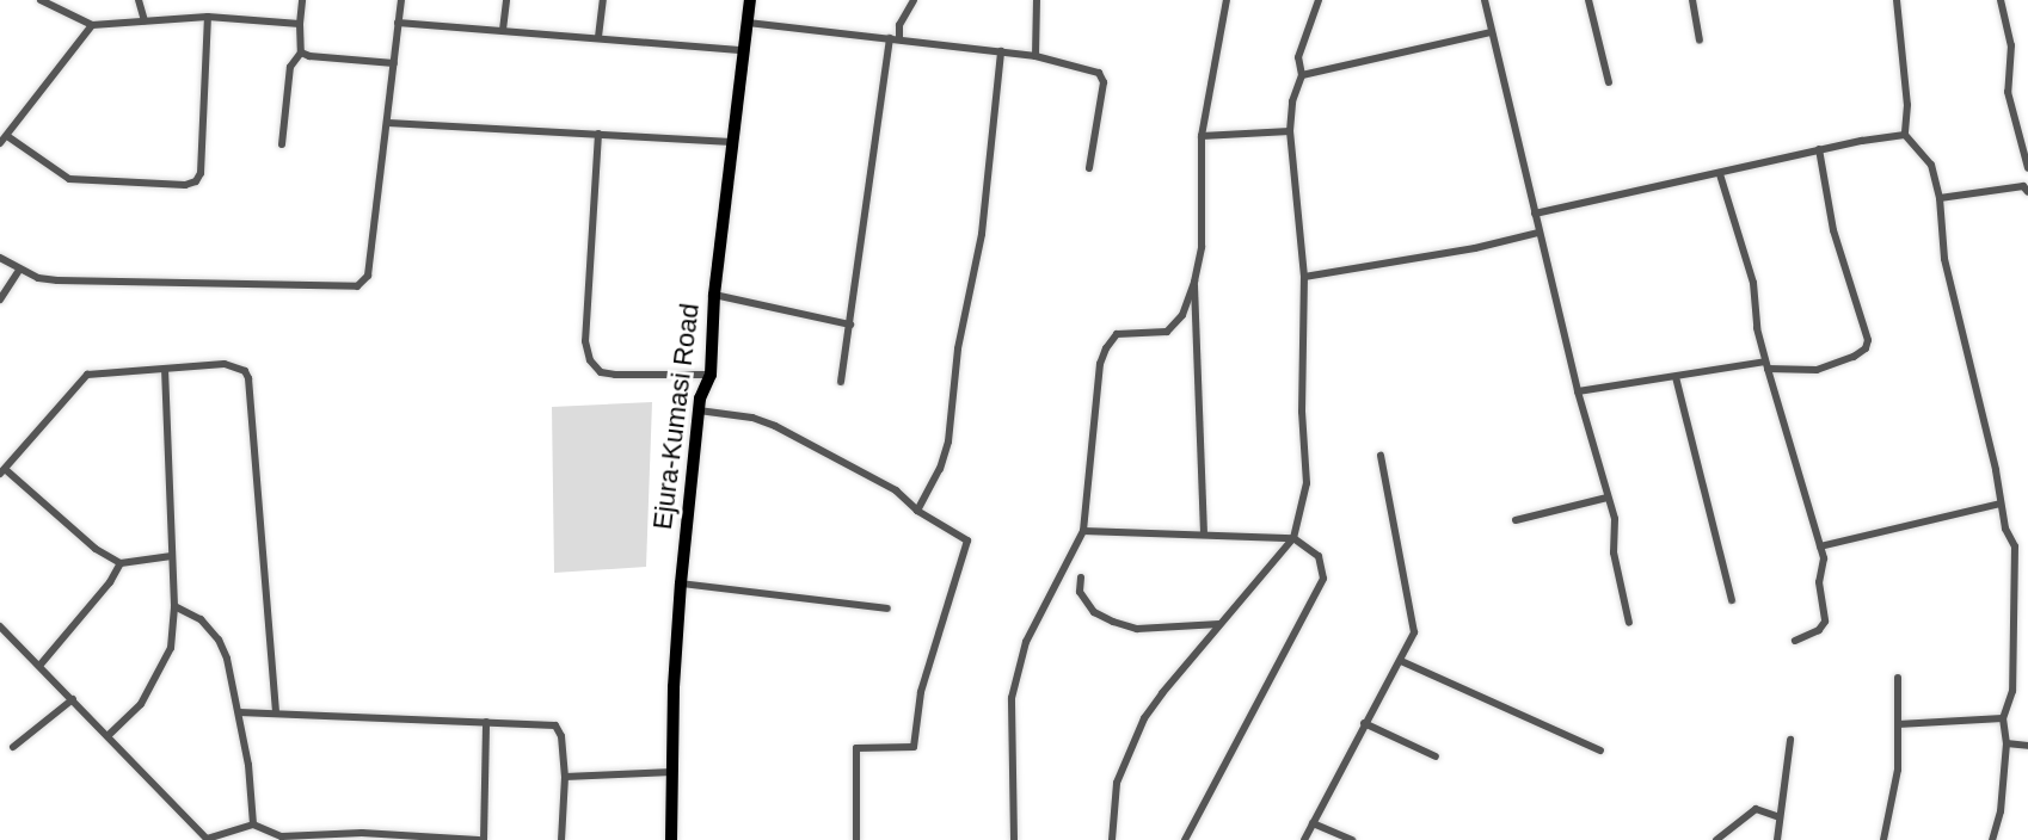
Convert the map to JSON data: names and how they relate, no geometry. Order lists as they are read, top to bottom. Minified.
{"streets":{"main road":["Ejura-Kumasi Road"]}}
